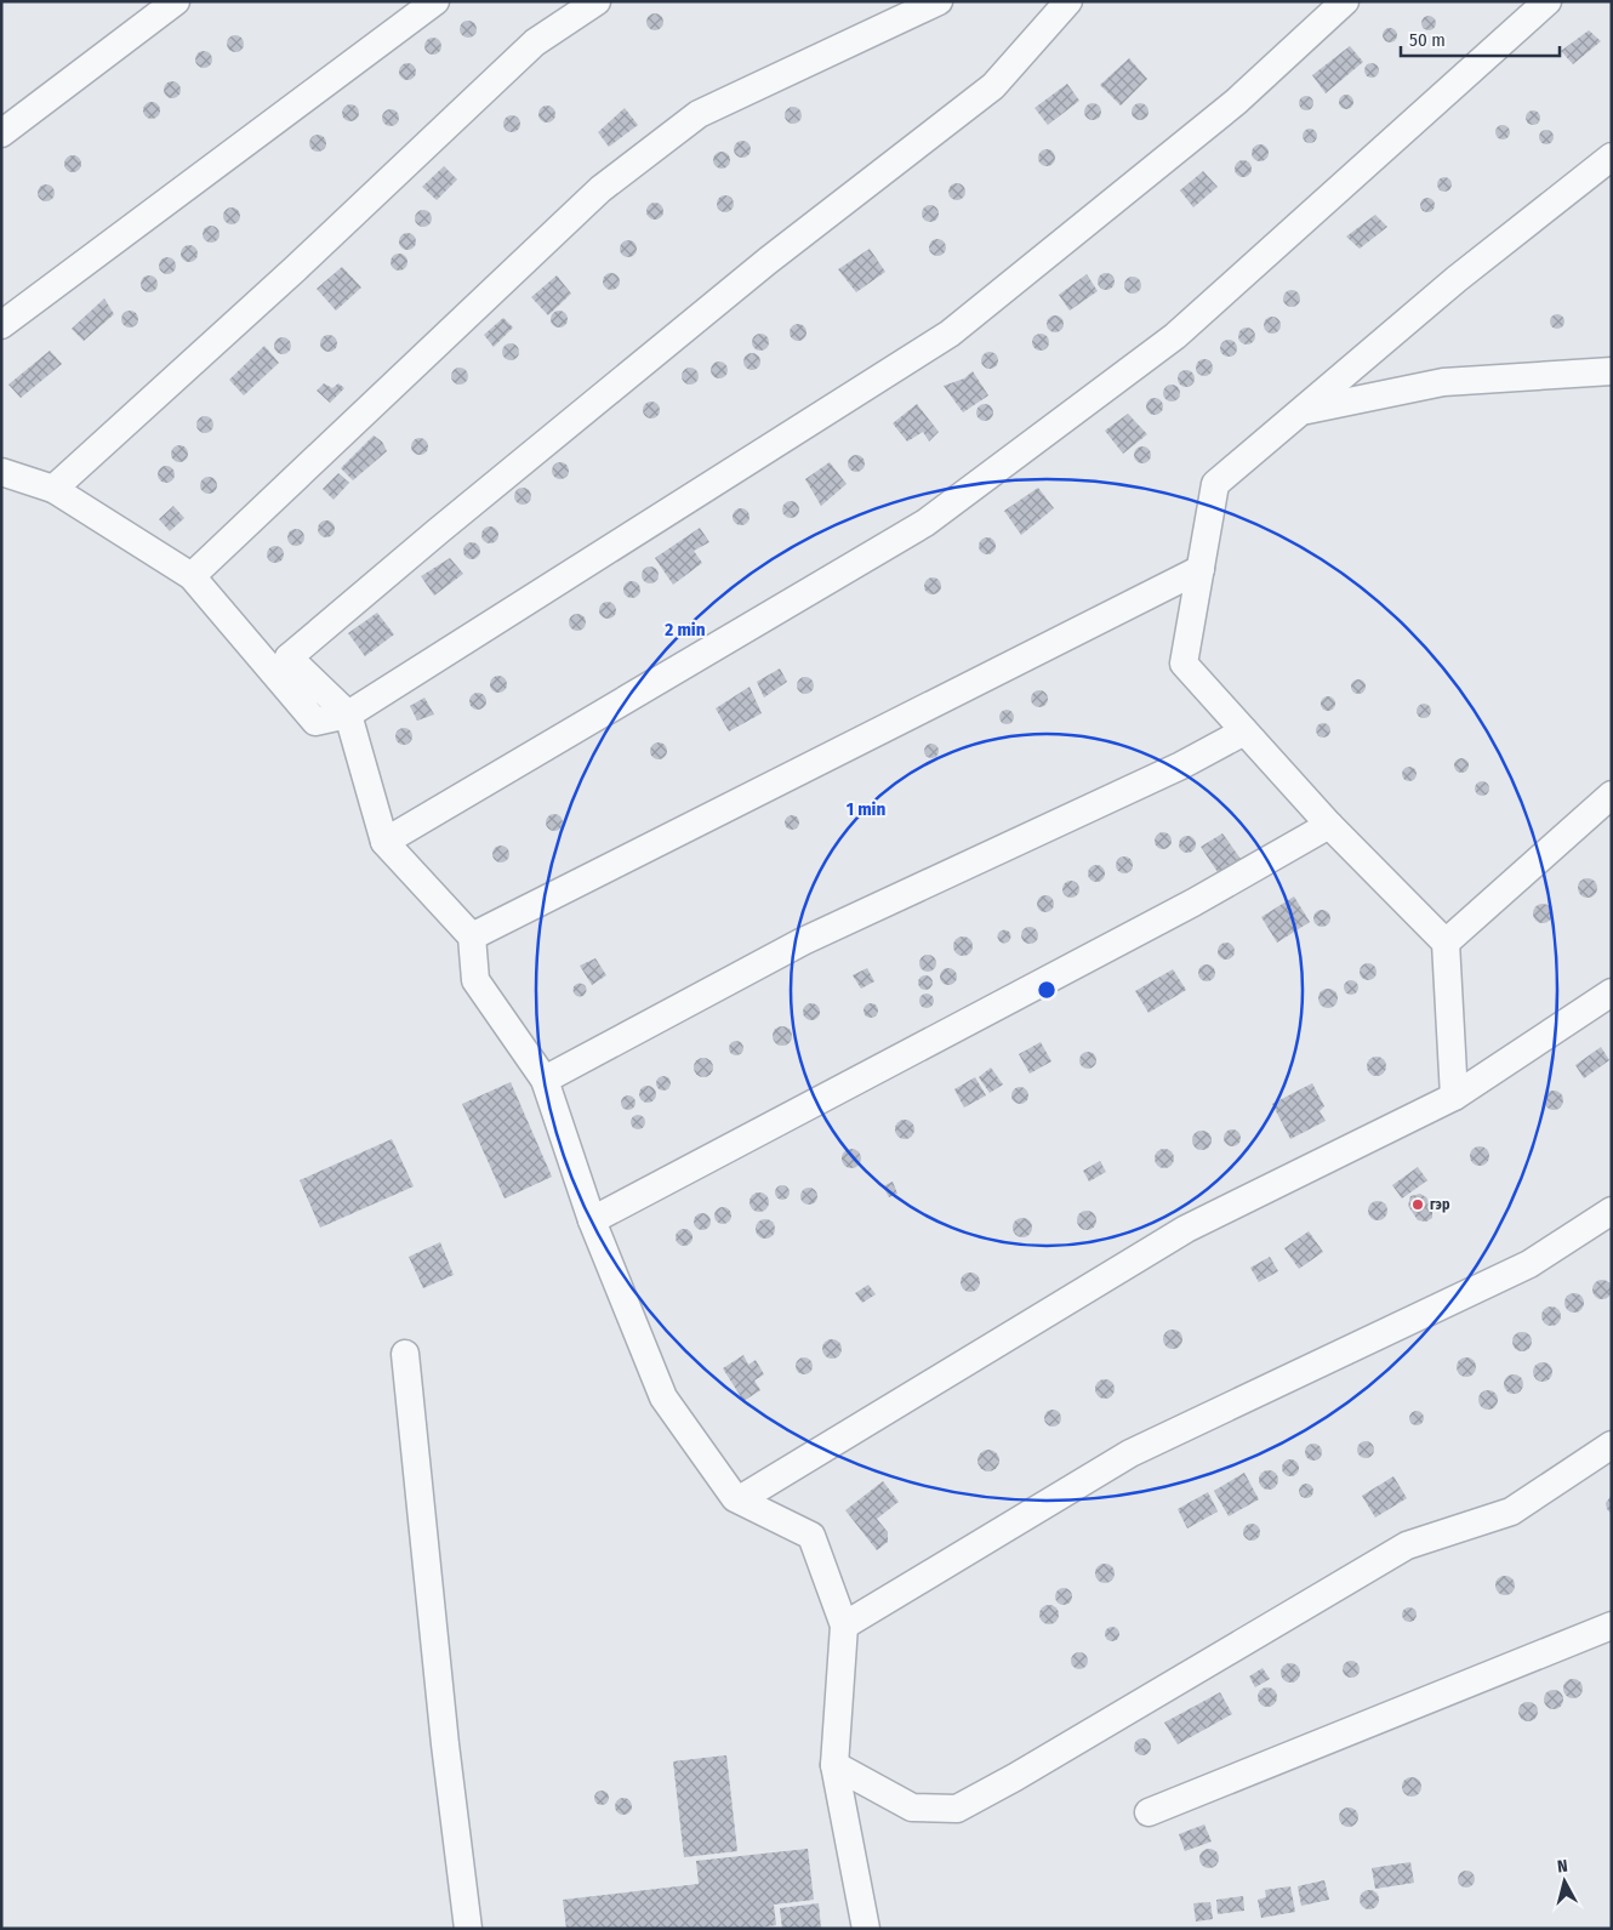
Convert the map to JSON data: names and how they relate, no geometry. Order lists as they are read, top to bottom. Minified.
{"places":["гэр"],"scale_bar":"50 m","north":"top","rings":["2 min","1 min"]}
